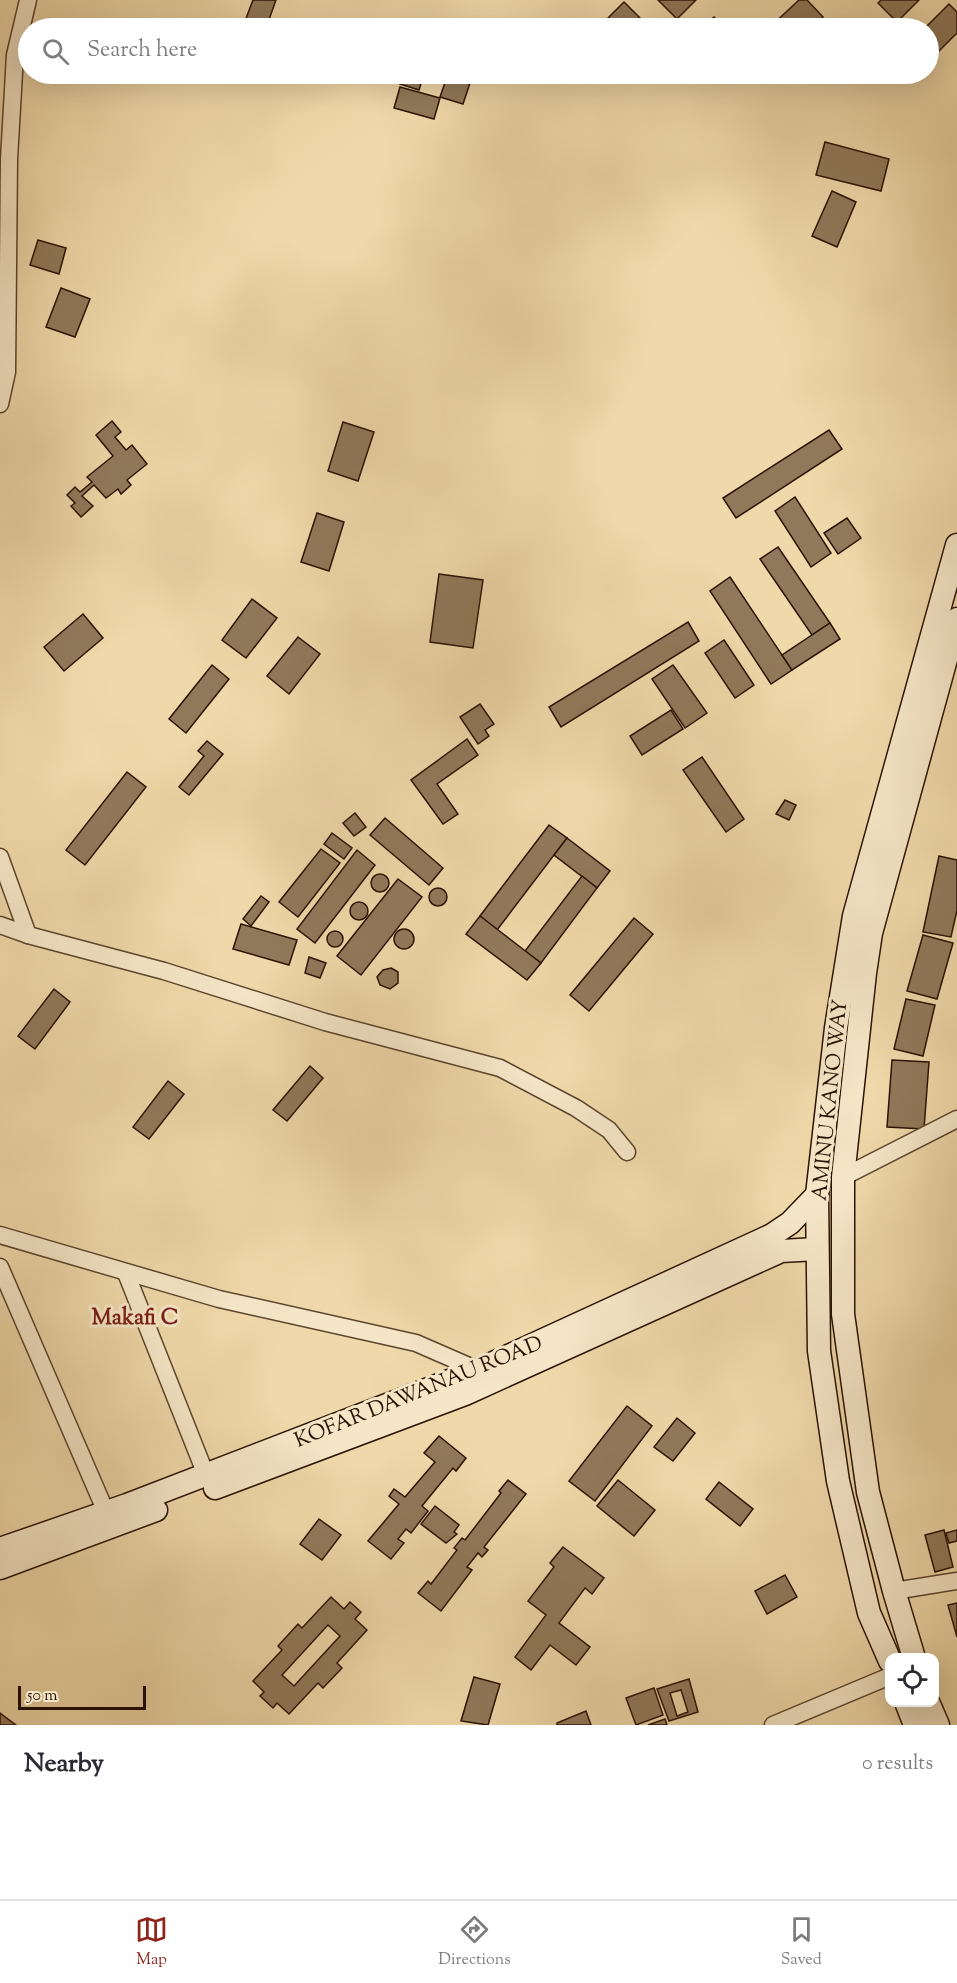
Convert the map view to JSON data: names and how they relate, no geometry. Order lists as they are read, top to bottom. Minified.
{"streets":{"main road":["AMINU KANO WAY","KOFAR DAWANAU ROAD"]},"crossings":[["AMINU KANO WAY","KOFAR DAWANAU ROAD"]],"districts":["Makafi C"],"scale_bar":"50 m","page":{"search":"Search here","scale":"50 m","heading":["Nearby","0 results"],"nav":["Map","Directions","Saved"]}}
